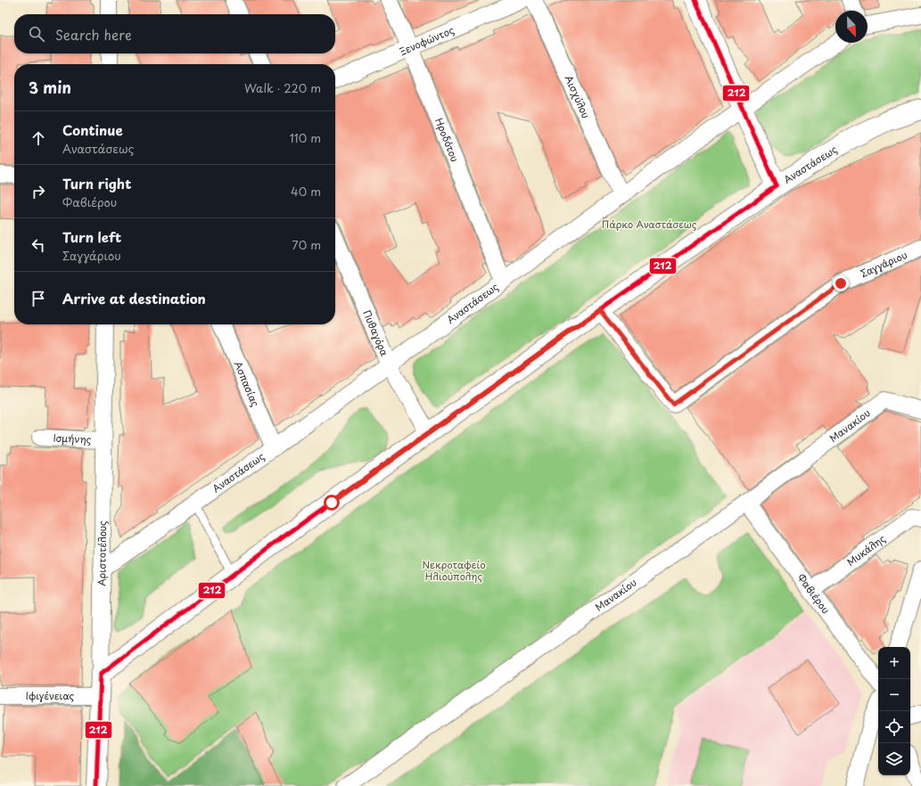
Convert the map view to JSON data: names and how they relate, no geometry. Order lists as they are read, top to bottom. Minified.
{"streets":{"street":["Ξενοφώντος","Αισχύλου","Ηροδότου","Αναστάσεως","Σαγγάριου","Πυθαγόρα","Ασπασίας","Μανακίου","Ισμήνης","Μυκάλης","Αριστοτέλους","Φαβιέρου","Ιφιγένειας"]},"crossings":[["Ξενοφώντος","Ηροδότου"],["Αισχύλου","Αναστάσεως"],["Ηροδότου","Αναστάσεως"],["Αναστάσεως","Σαγγάριου"],["Αναστάσεως","Πυθαγόρα"],["Αναστάσεως","Ασπασίας"],["Αναστάσεως","Αριστοτέλους"],["Μανακίου","Φαβιέρου"],["Ισμήνης","Αριστοτέλους"],["Μυκάλης","Φαβιέρου"],["Αριστοτέλους","Ιφιγένειας"]],"parks":["Πάρκο Αναστάσεως","Νεκροταφείο Ηλιούπολης"],"lines":["transit line 212"],"north":"bottom right","page":{"search":"Search here","heading":["3 min","Walk · 220 m"],"list":[["Continue","Αναστάσεως","110 m"],["Turn right","Φαβιέρου","40 m"],["Turn left","Σαγγάριου","70 m"],"Arrive at destination"],"map_buttons":["+","−"]}}
